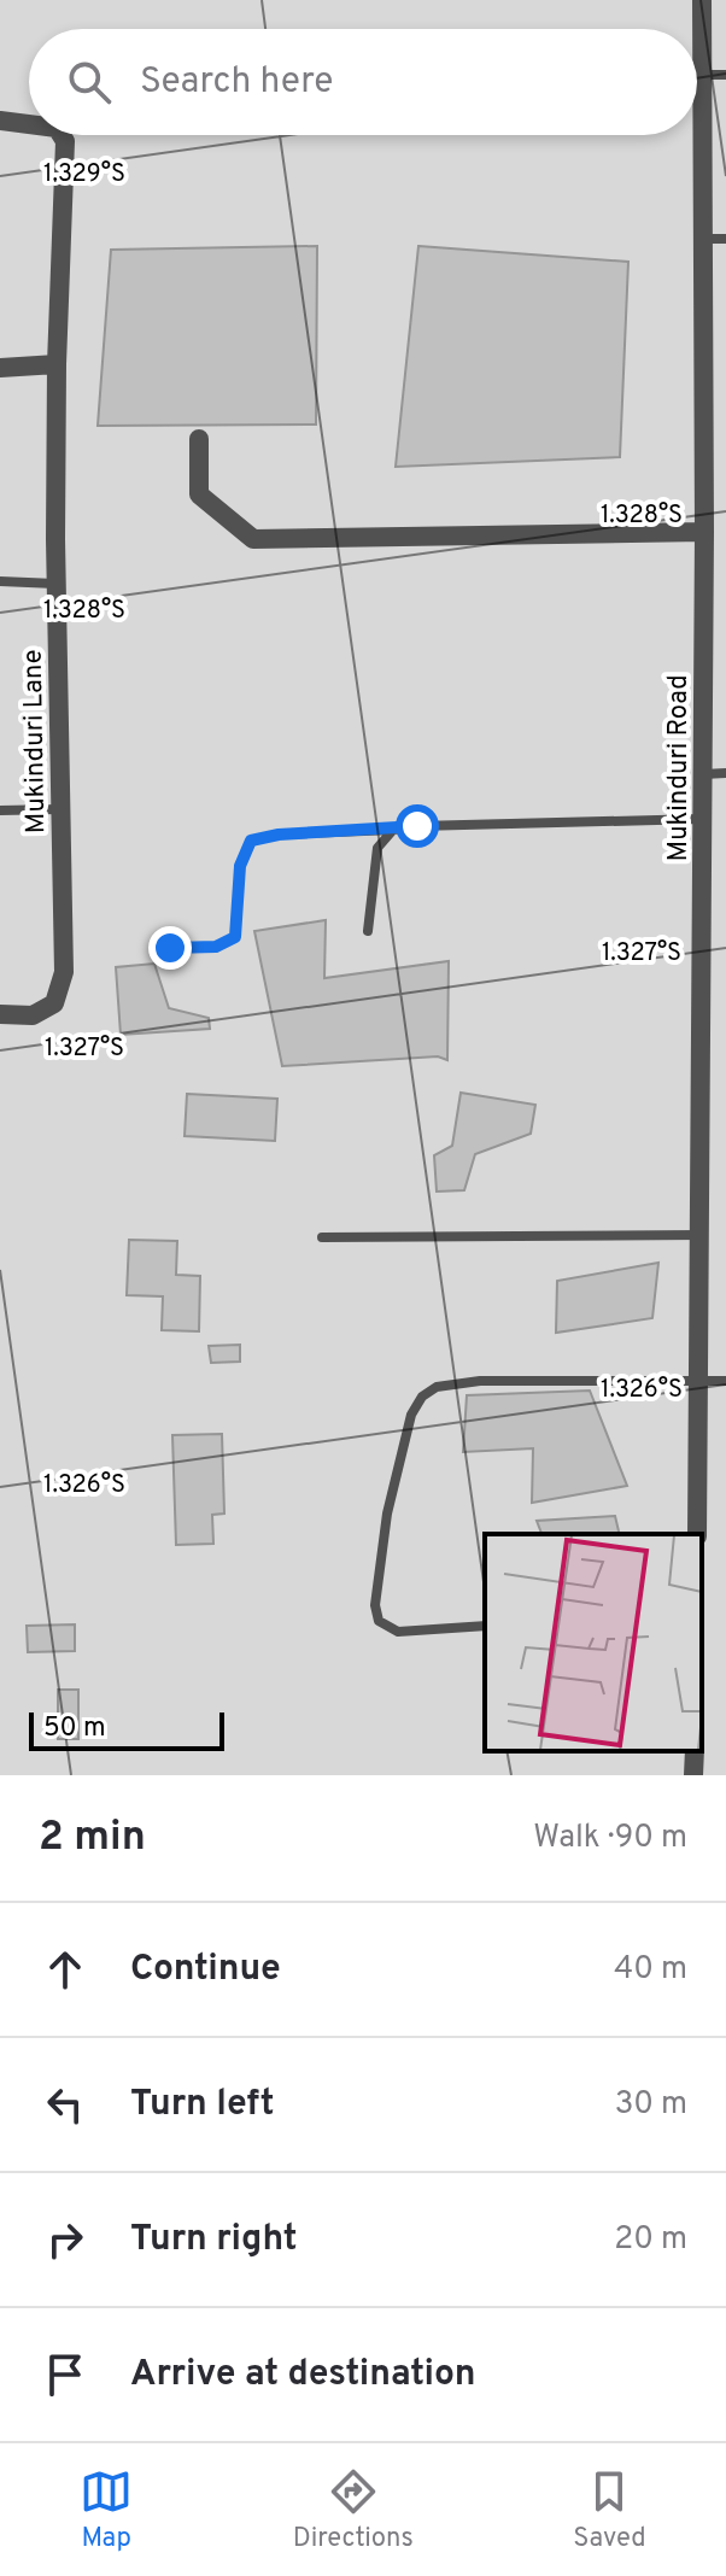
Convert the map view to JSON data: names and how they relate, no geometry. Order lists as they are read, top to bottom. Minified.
{"streets":{"street":["Mukinduri Lane","Mukinduri Road"]},"scale_bar":"50 m","page":{"search":"Search here","scale":"50 m","heading":["2 min","Walk · 90 m"],"list":[["Continue","40 m"],["Turn left","30 m"],["Turn right","20 m"],"Arrive at destination"],"nav":["Map","Directions","Saved"]},"coordinates":["1.329°S","1.328°S","1.327°S","1.326°S"]}
